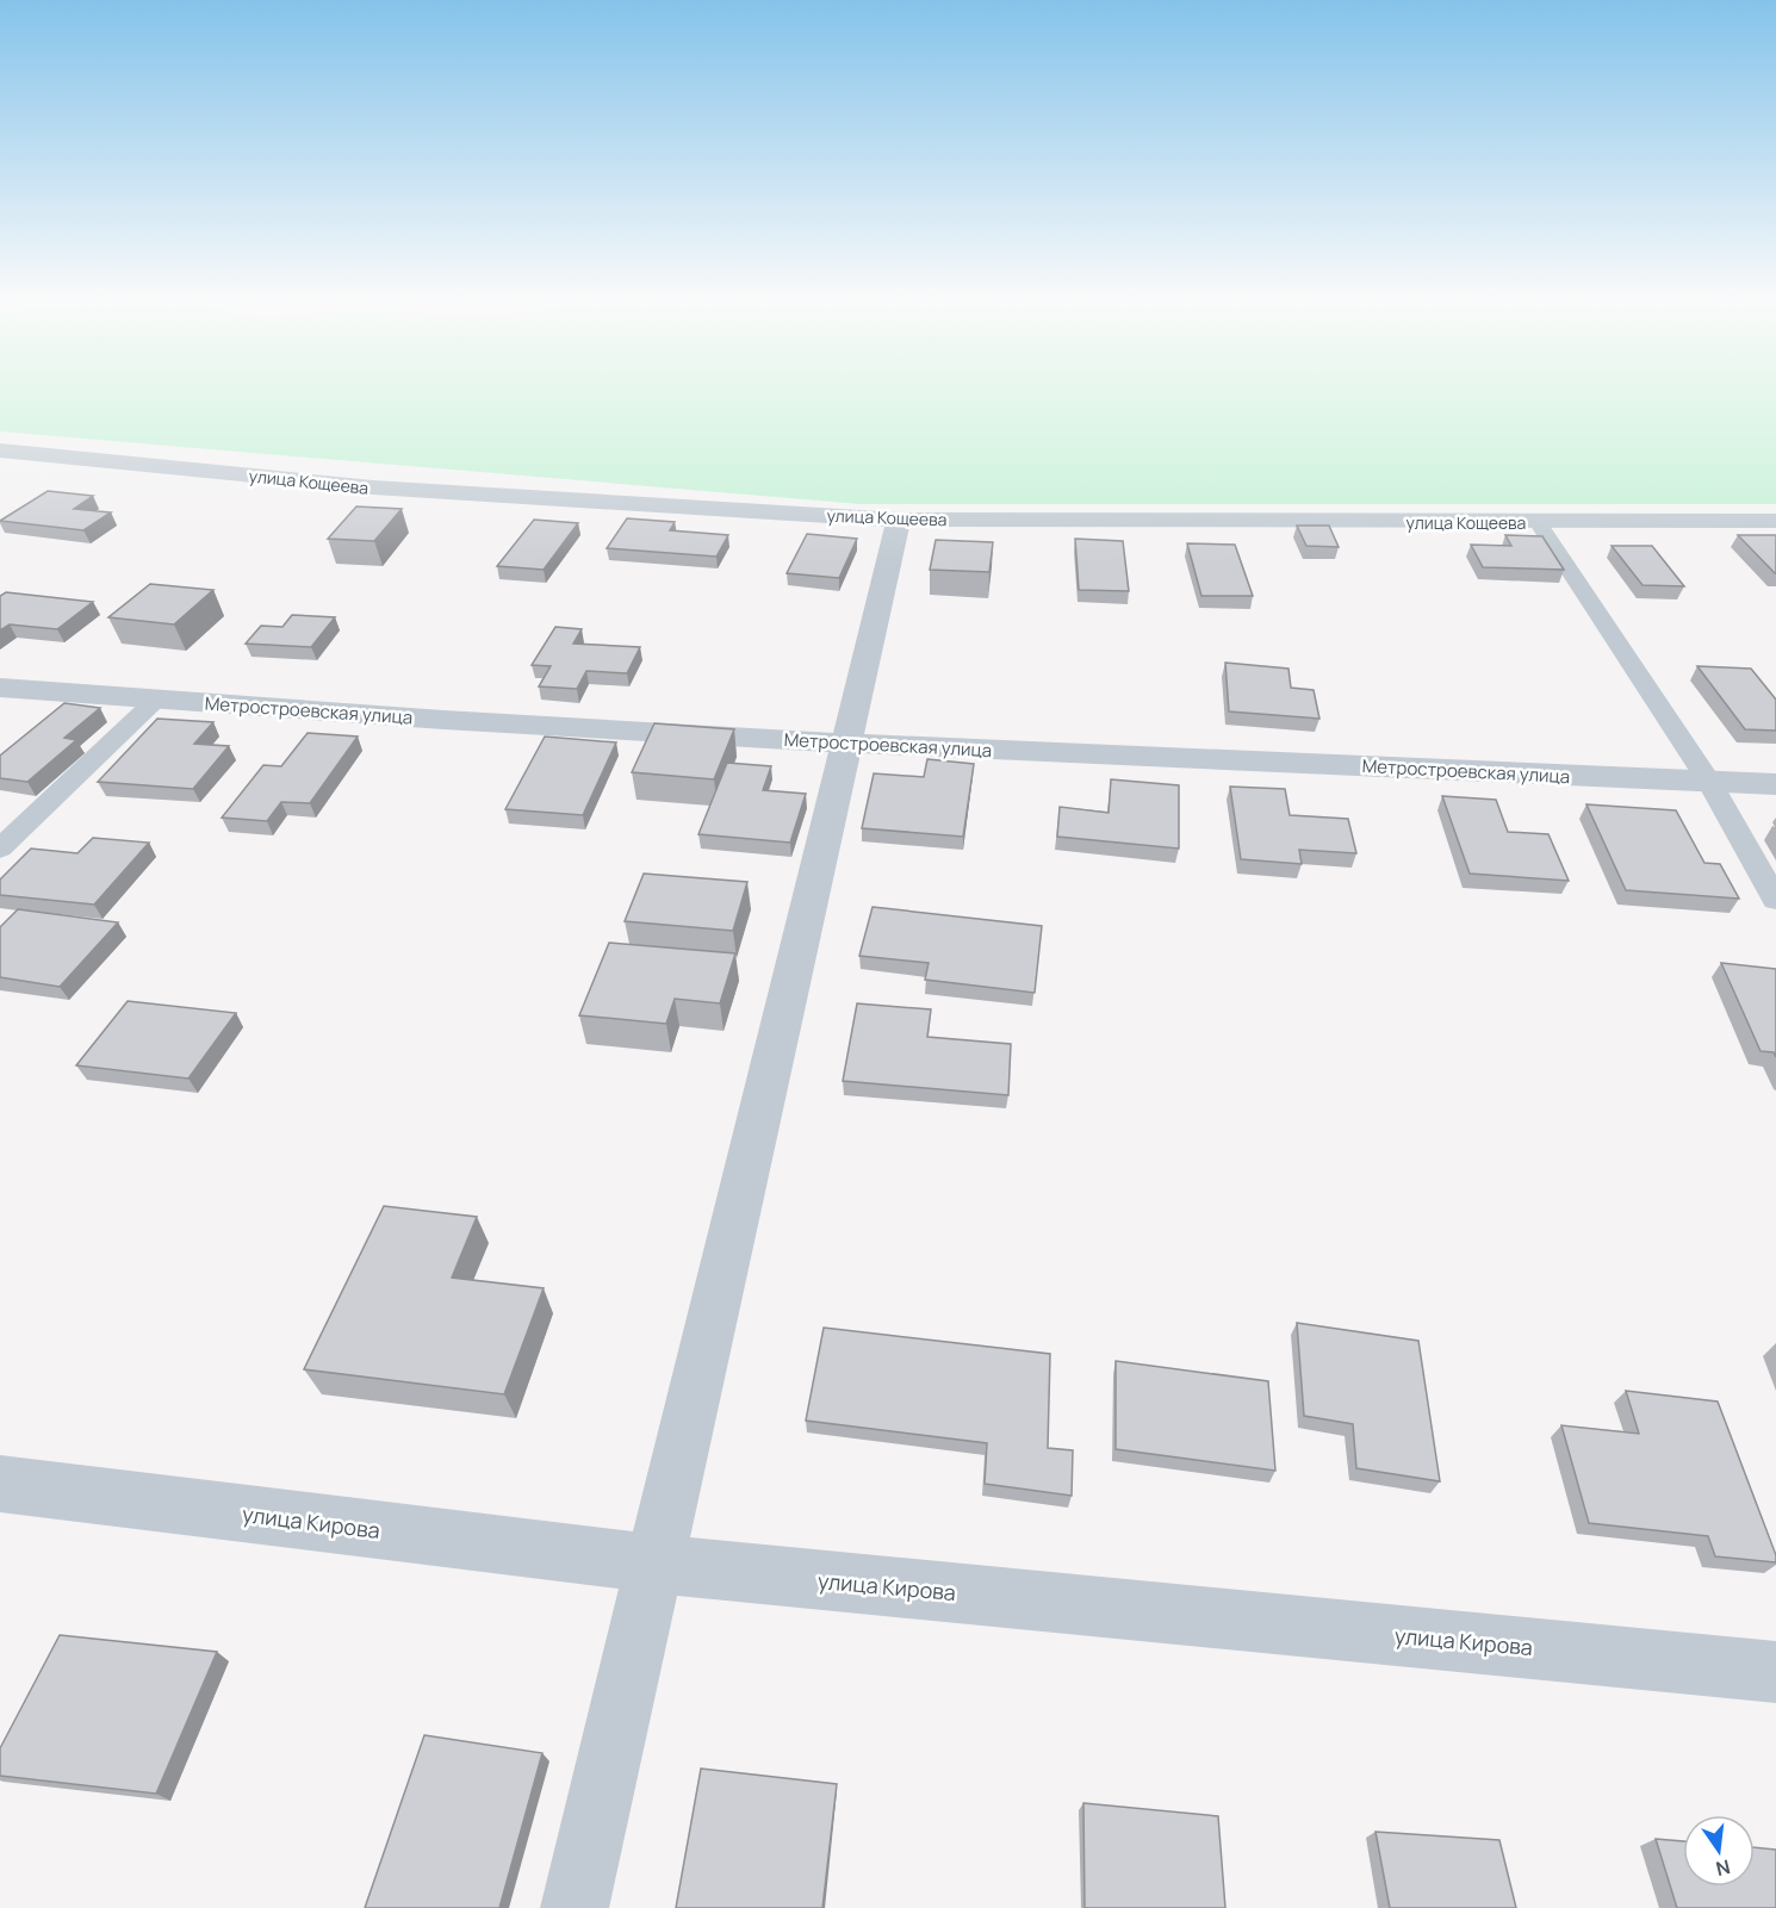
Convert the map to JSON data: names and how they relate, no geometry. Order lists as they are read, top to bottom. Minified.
{"streets":{"street":["улица Кощеева","Метростроевская улица","улица Кирова"]},"north":"bottom"}
